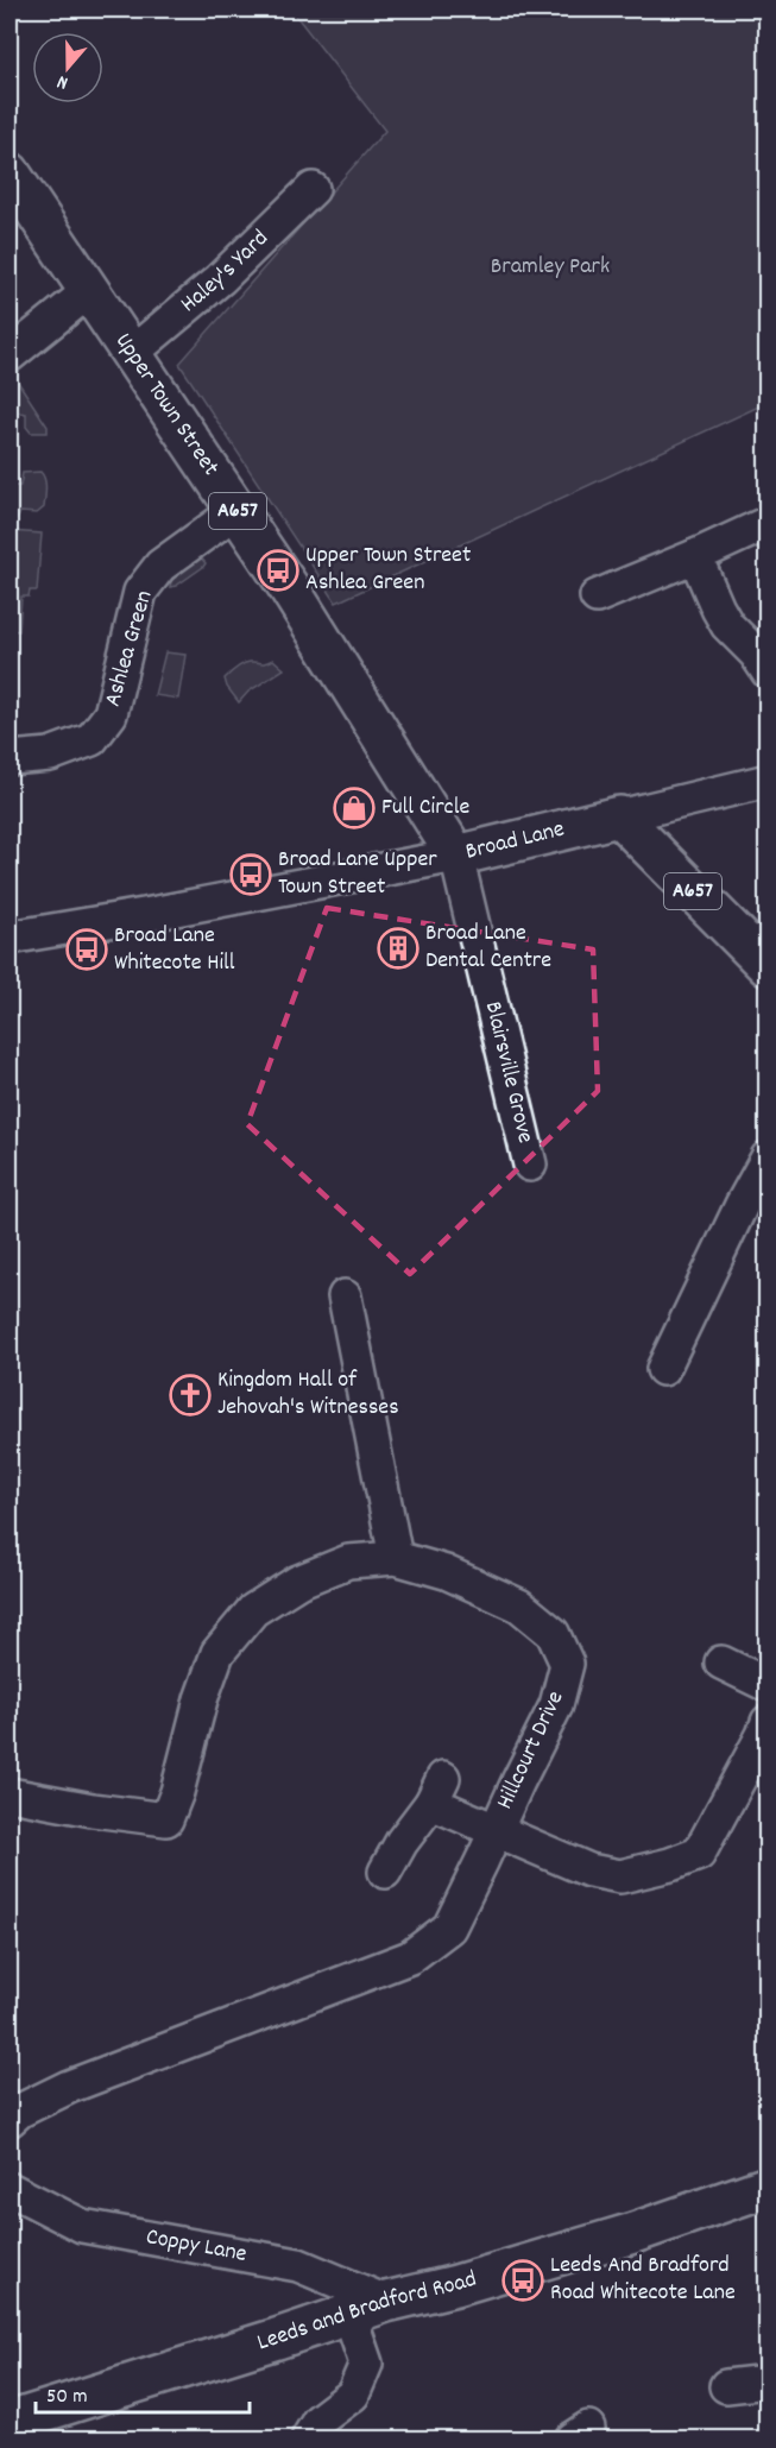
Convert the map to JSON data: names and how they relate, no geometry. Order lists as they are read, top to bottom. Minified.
{"streets":{"main road":["Upper Town Street","A657","Broad Lane","Leeds and Bradford Road"],"street":["Haley's Yard","Ashlea Green","Blairsville Grove","Hillcourt Drive","Coppy Lane"]},"crossings":[["Haley's Yard","Upper Town Street"],["Upper Town Street","Ashlea Green"],["Upper Town Street","Broad Lane"],["Upper Town Street","Blairsville Grove"],["A657","Broad Lane"],["Broad Lane","Blairsville Grove"],["Coppy Lane","Leeds and Bradford Road"]],"parks":["Bramley Park"],"places":{"bus stop":["Upper Town Street Ashlea Green","Broad Lane Upper Town Street","Broad Lane Whitecote Hill","Leeds And Bradford Road Whitecote Lane"],"shop":["Full Circle"],"building":["Broad Lane Dental Centre"],"church":["Kingdom Hall of Jehovah's Witnesses"]},"scale_bar":"50 m","north":"bottom"}
